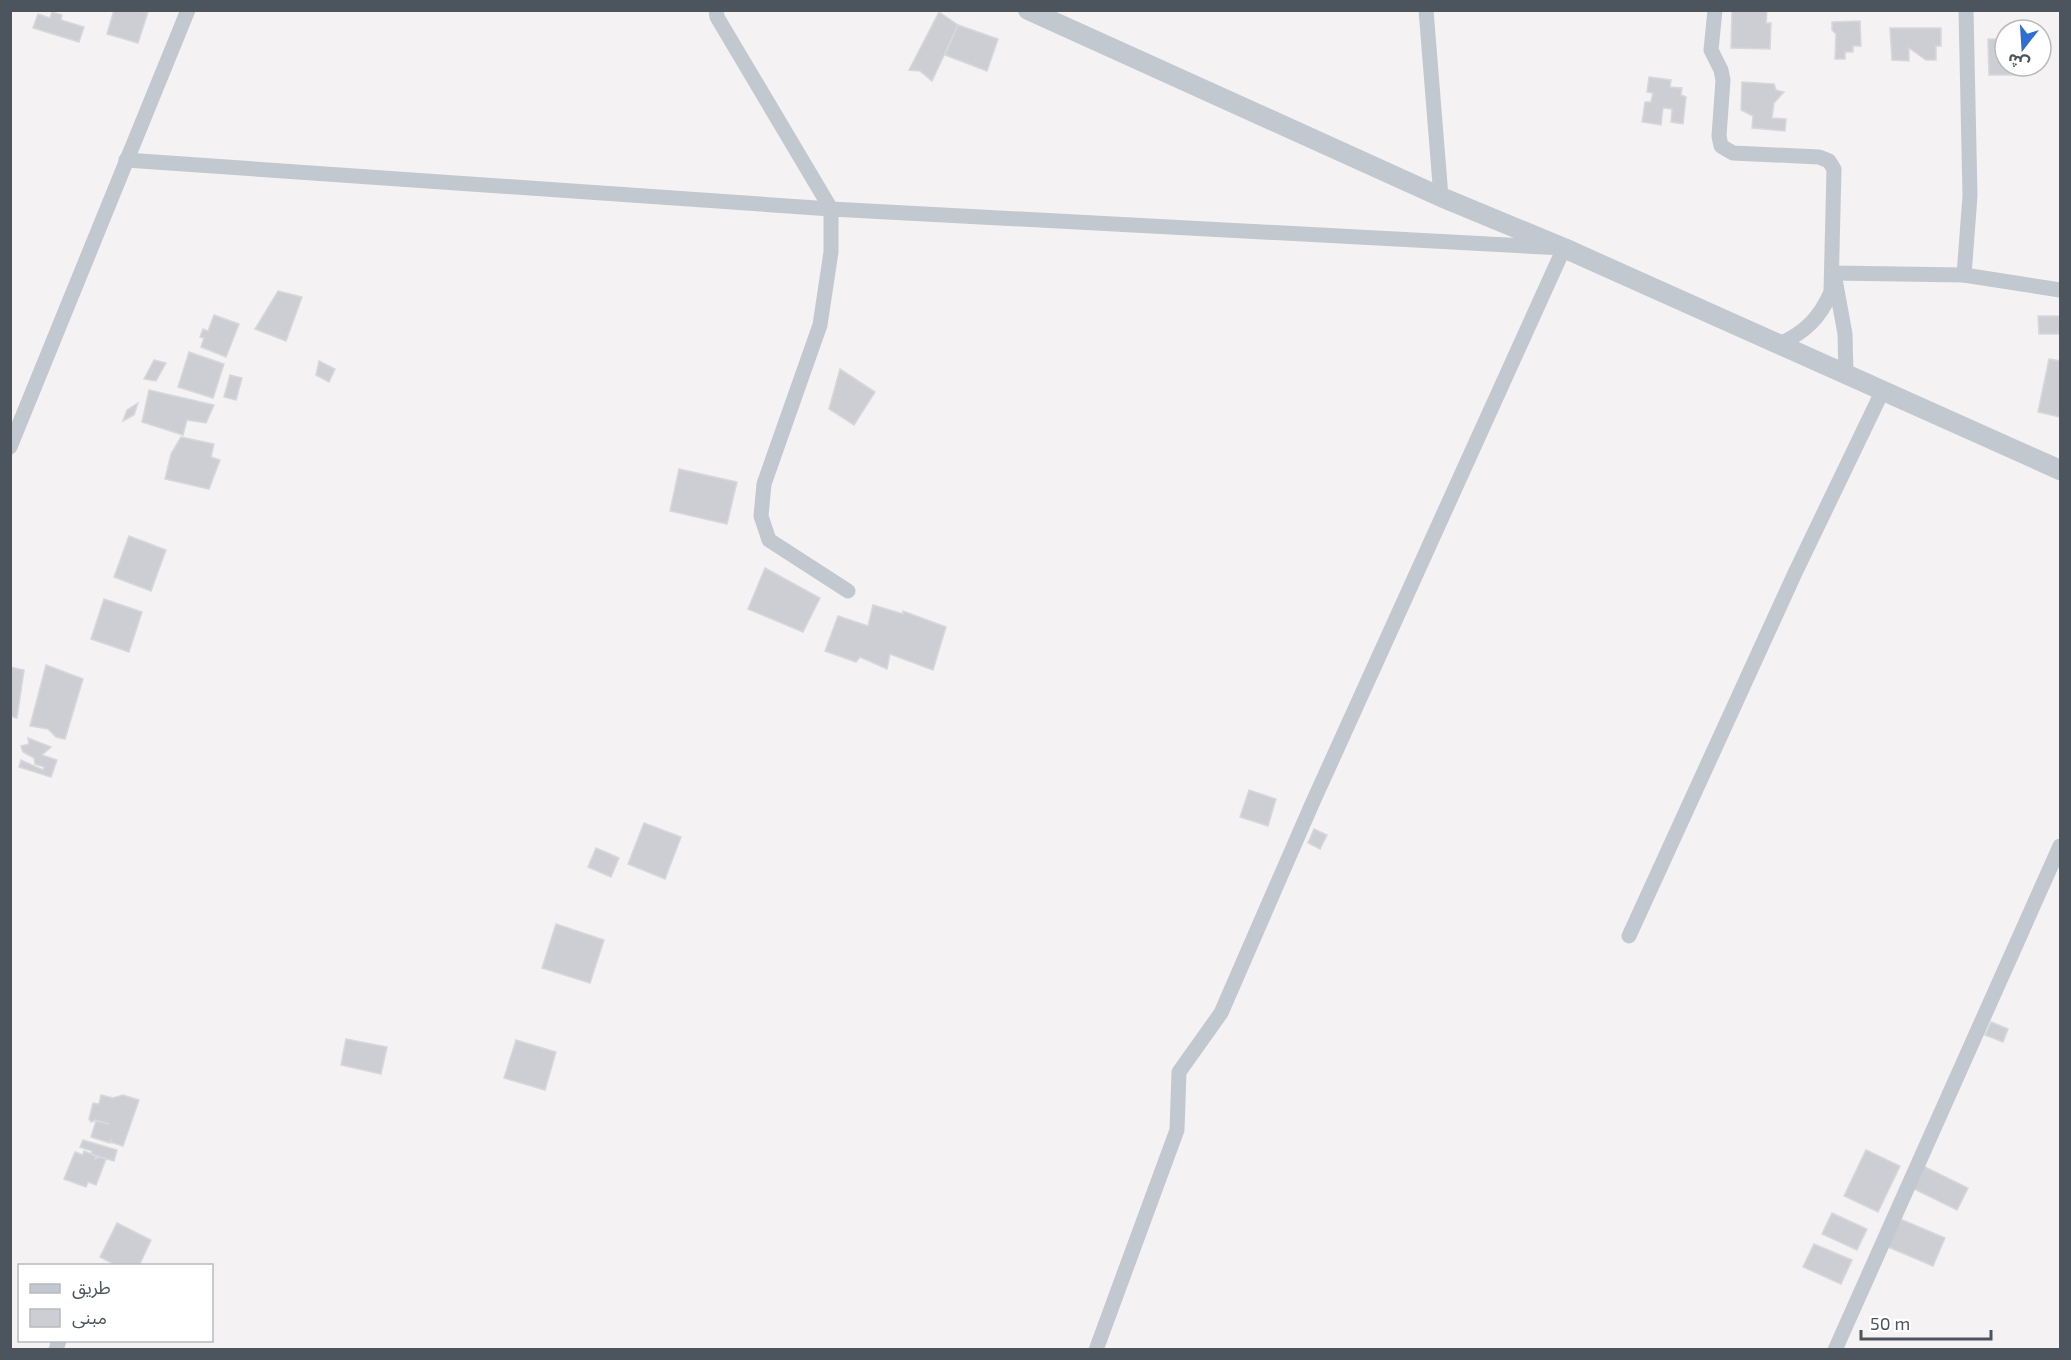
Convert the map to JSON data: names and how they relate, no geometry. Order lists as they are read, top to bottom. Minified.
{"legend":["طريق","مبنى"],"scale_bar":"50 m","north":"bottom"}
